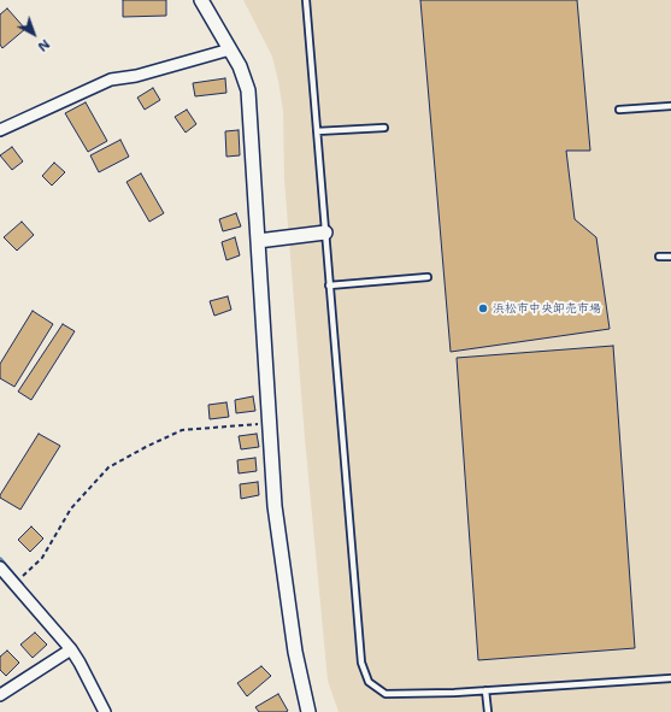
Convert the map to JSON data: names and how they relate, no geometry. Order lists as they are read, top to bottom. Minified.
{"places":["浜松市中央卸売市場"],"north":"bottom right"}
